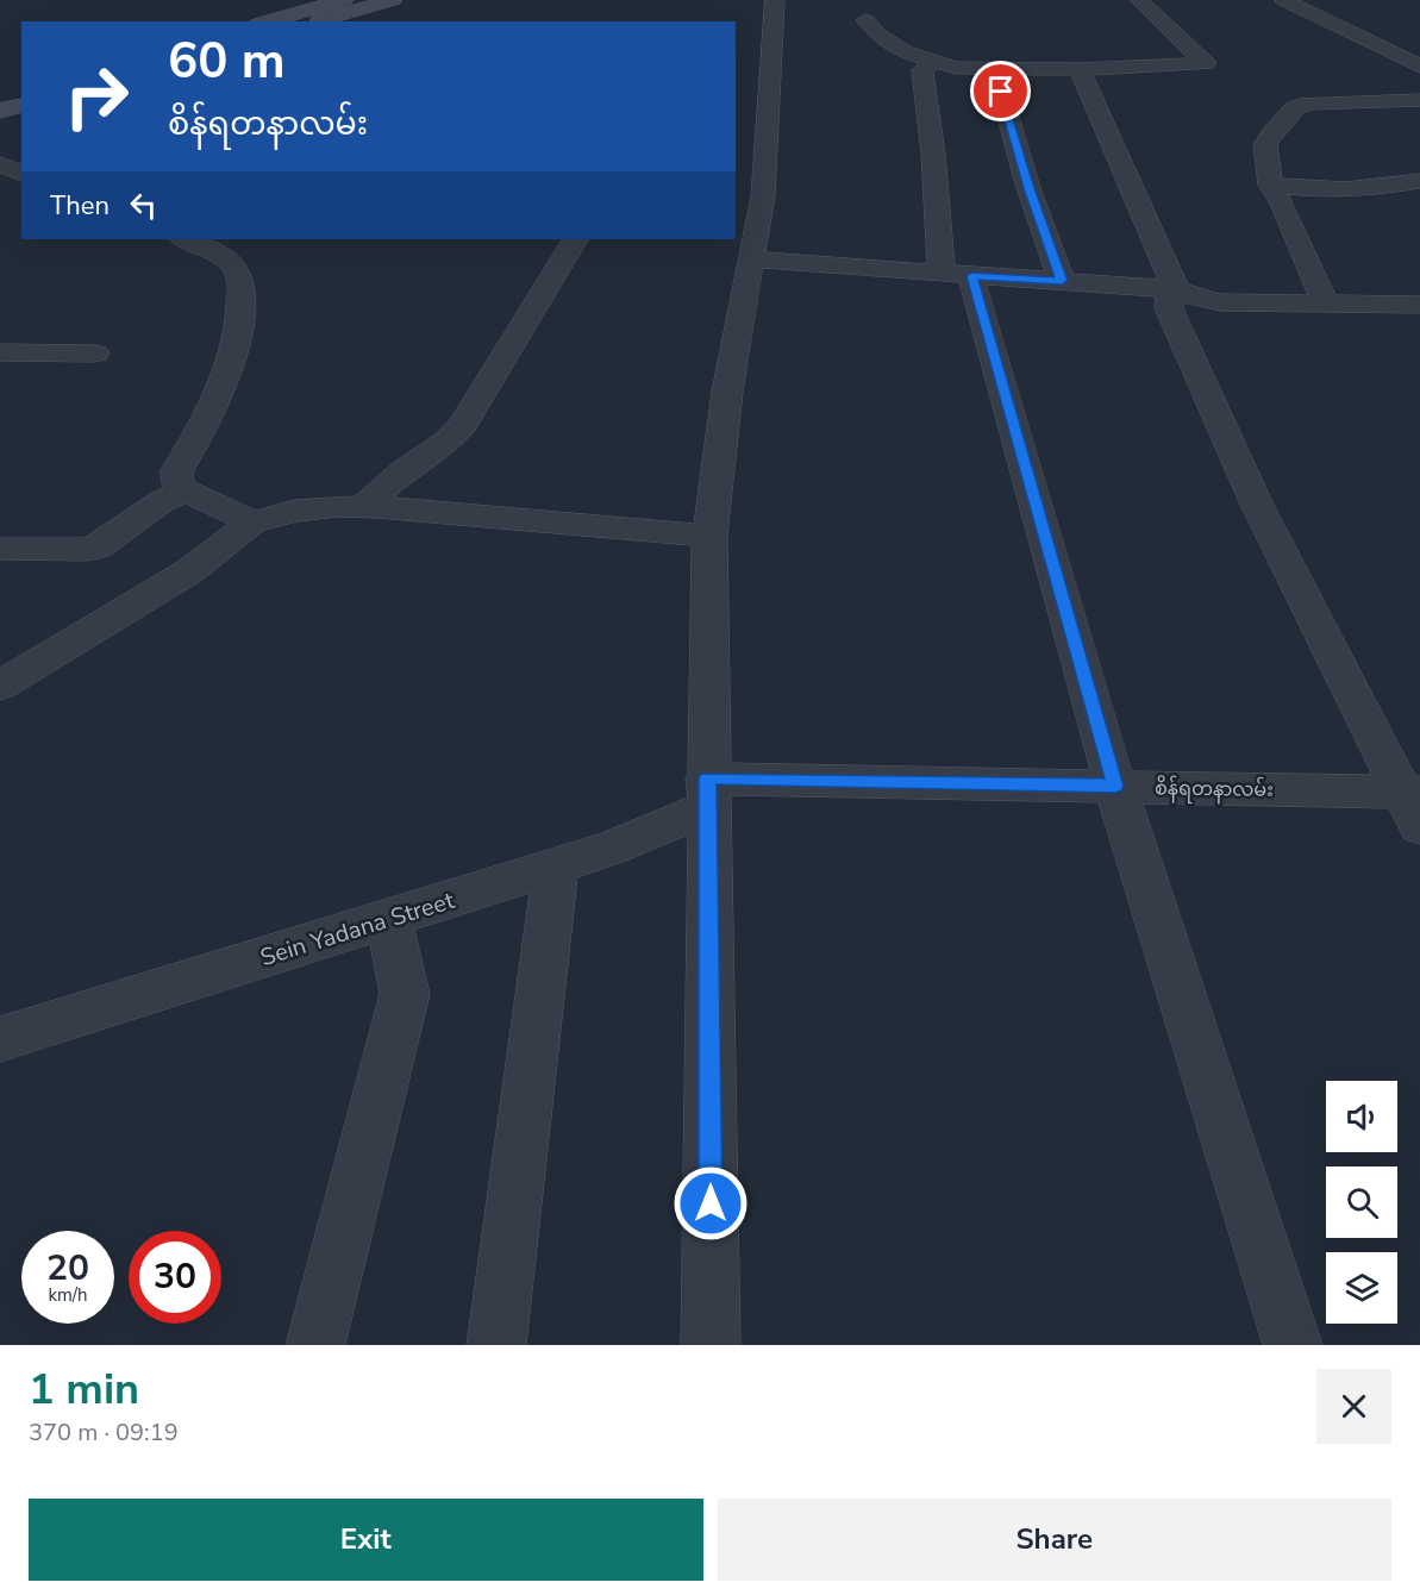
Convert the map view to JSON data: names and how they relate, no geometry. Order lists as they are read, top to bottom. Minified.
{"streets":{"street":["စိန်ရတနာလမ်း","Sein Yadana Street"]},"crossings":[["စိန်ရတနာလမ်း","Sein Yadana Street"]],"page":{"turn":["60 m","စိန်ရတနာလမ်း"],"then":"Then","speed":"20 km/h","limit":"30","heading":["1 min","370 m · 09:19"],"buttons":["Exit","Share"]}}
